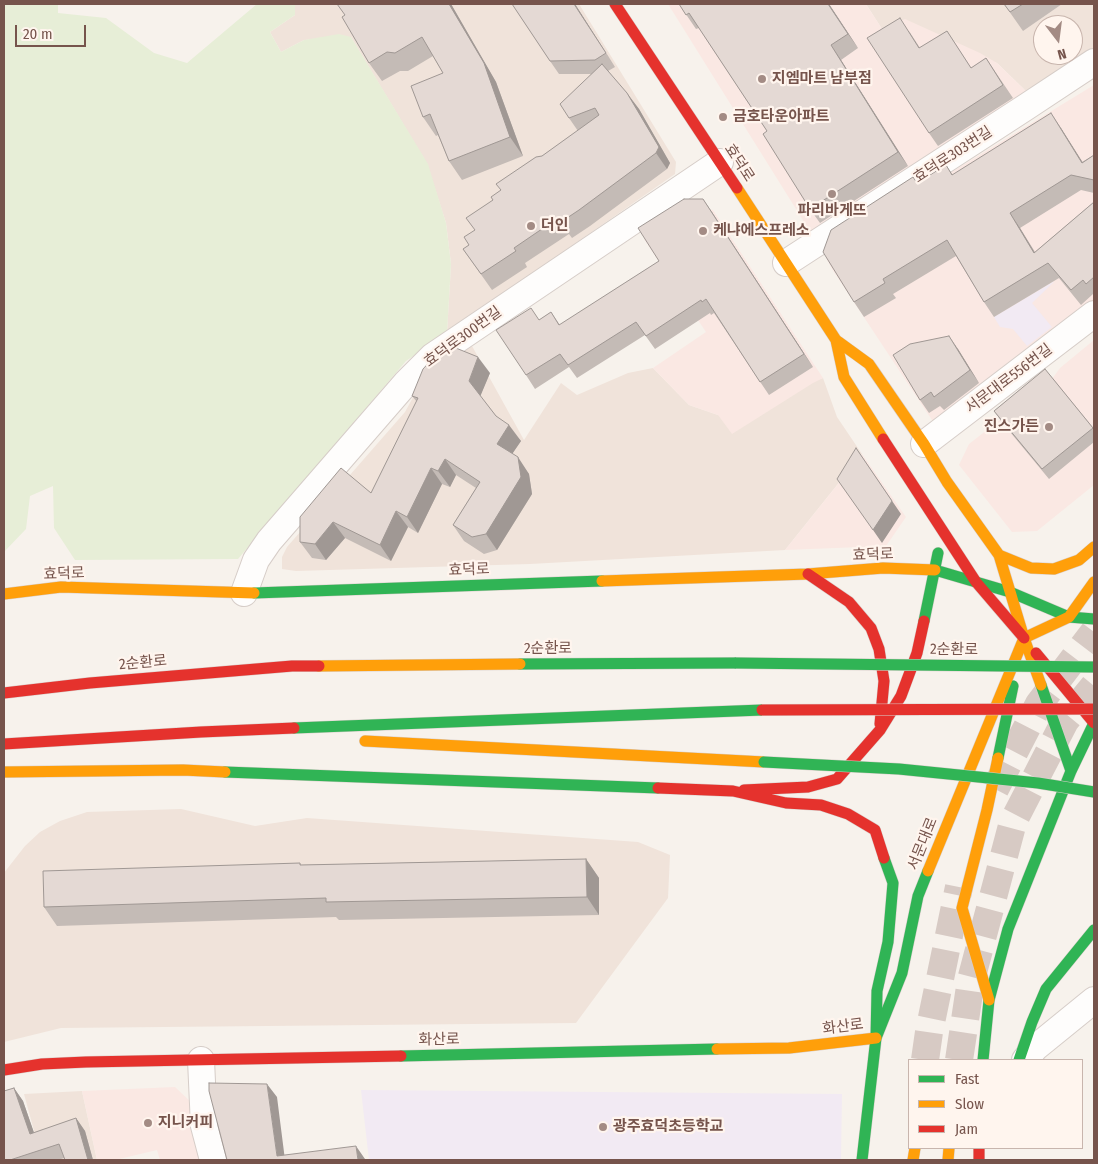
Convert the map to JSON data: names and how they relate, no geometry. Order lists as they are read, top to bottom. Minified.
{"streets":{"main road":["효덕로","2순환로","서문대로","화산로"],"street":["효덕로303번길","효덕로300번길","서문대로556번길"]},"crossings":[["효덕로303번길","효덕로"],["효덕로","효덕로300번길"],["효덕로","서문대로556번길"],["효덕로","서문대로"],["서문대로","화산로"]],"places":["지엠마트 남부점","금호타운아파트","파리바게뜨","더인","케냐에스프레소","진스가든","지니커피","광주효덕초등학교"],"legend":["Fast","Slow","Jam"],"scale_bar":"20 m","north":"bottom"}
